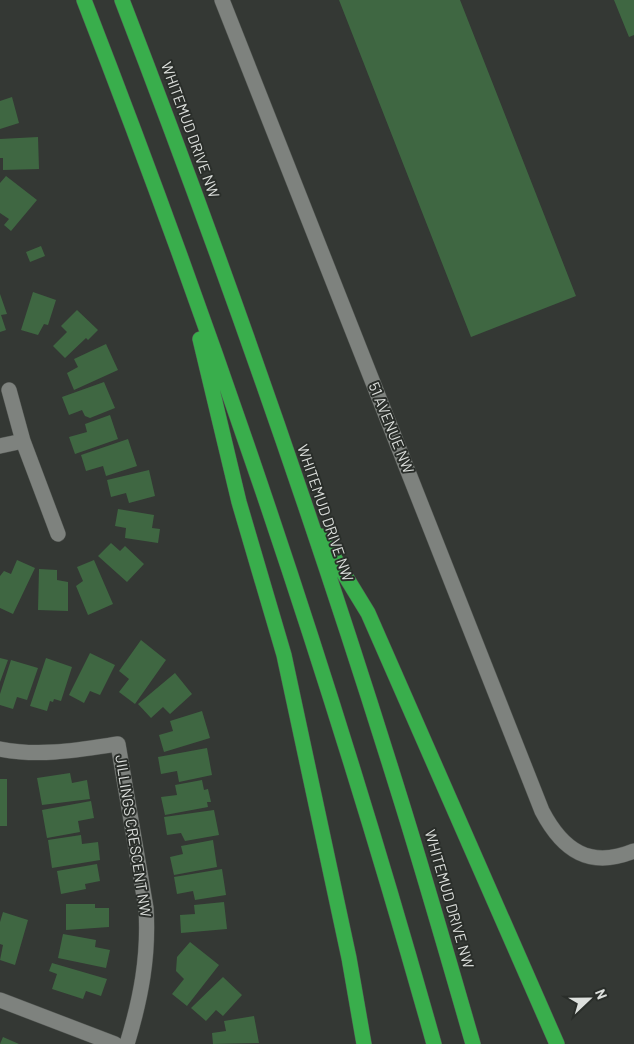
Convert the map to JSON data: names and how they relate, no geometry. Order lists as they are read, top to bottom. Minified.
{"streets":{"highway":["WHITEMUD DRIVE NW"],"street":["51 AVENUE NW","JILLINGS CRESCENT NW"]},"north":"right"}
